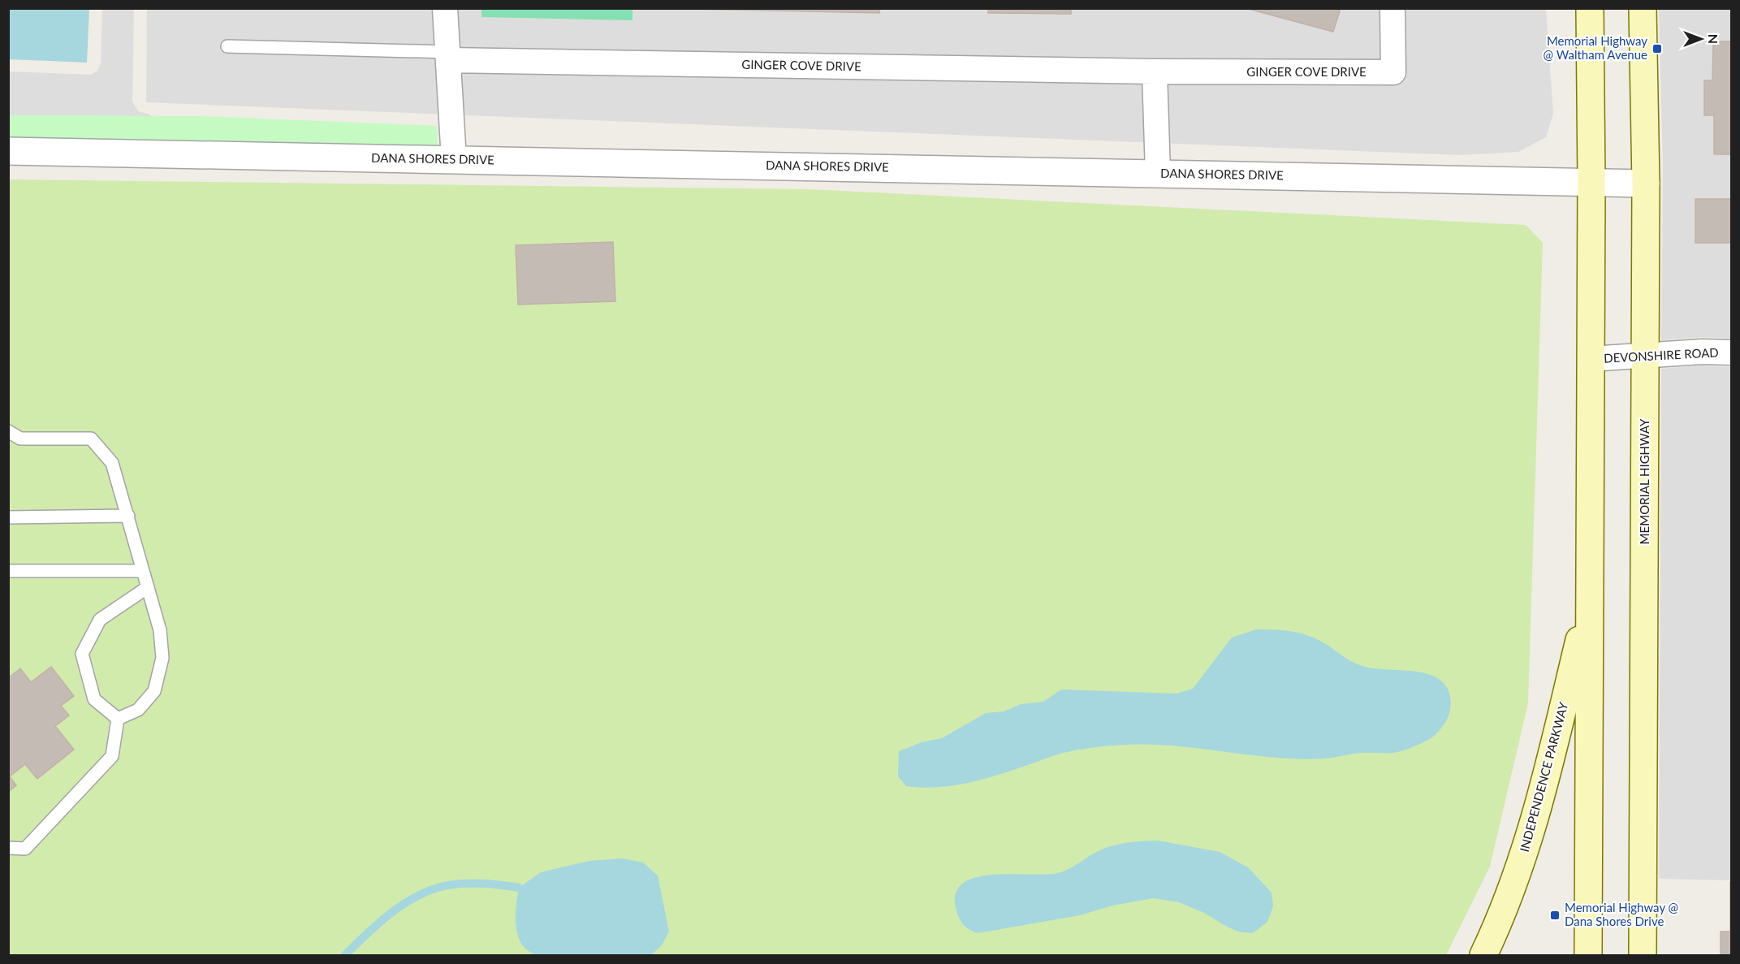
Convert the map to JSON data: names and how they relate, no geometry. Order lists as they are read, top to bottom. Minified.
{"streets":{"main road":["MEMORIAL HIGHWAY","INDEPENDENCE PARKWAY"],"street":["GINGER COVE DRIVE","DANA SHORES DRIVE","DEVONSHIRE ROAD"]},"crossings":[["DANA SHORES DRIVE","MEMORIAL HIGHWAY"],["DEVONSHIRE ROAD","MEMORIAL HIGHWAY"]],"places":{"transit":["Memorial Highway @ Waltham Avenue","Memorial Highway @ Dana Shores Drive"]},"north":"right"}
